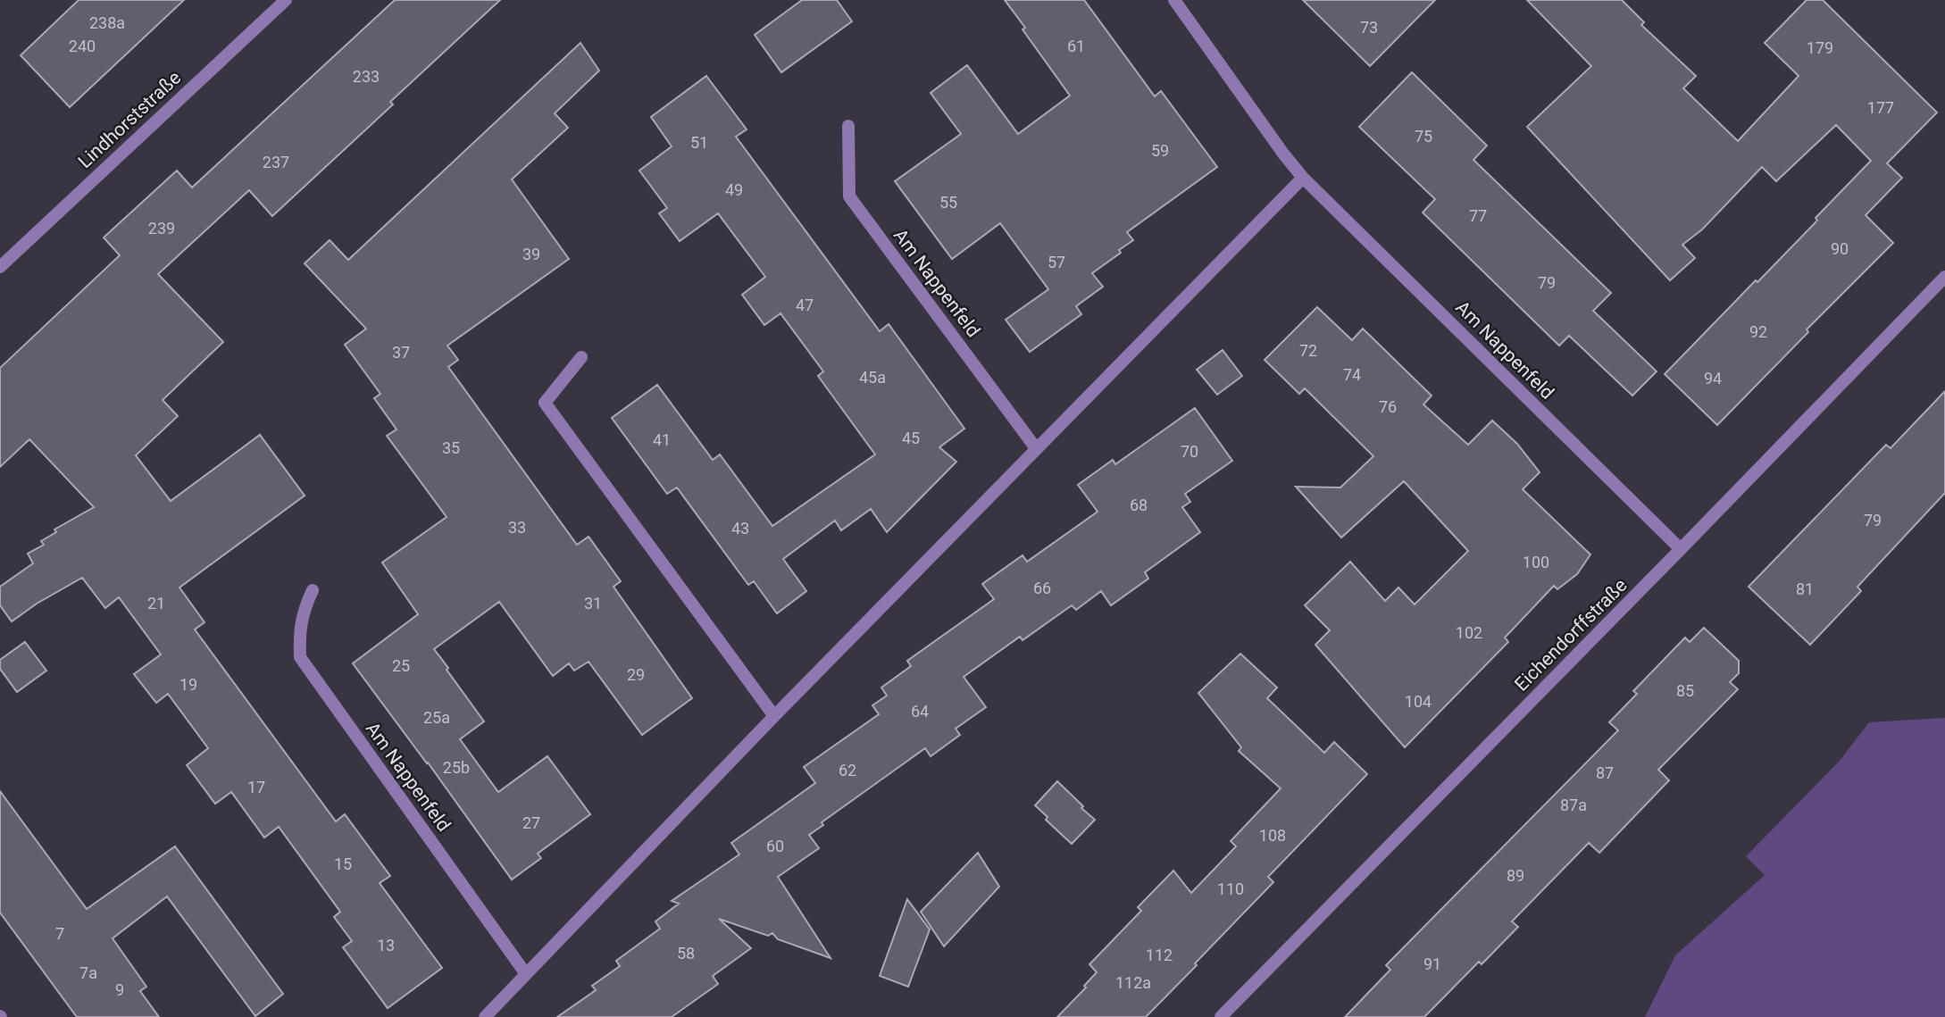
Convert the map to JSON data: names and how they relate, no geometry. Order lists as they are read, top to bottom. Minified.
{"streets":{"street":["Lindhorststraße","Am Nappenfeld","Eichendorffstraße"]},"crossings":[["Am Nappenfeld","Eichendorffstraße"]],"house_numbers":["238a","73","240","61","179","233","177","75","51","59","237","49","55","77","239","90","39","57","79","47","92","72","37","74","45a","94","76","45","41","35","70","68","79","33","43","100","66","81","21","31","102","25","29","19","85","104","64","25a","25b","62","87","17","87a","27","108","60","15","89","110","7","13","58","112","91","7a","112a","9"]}
